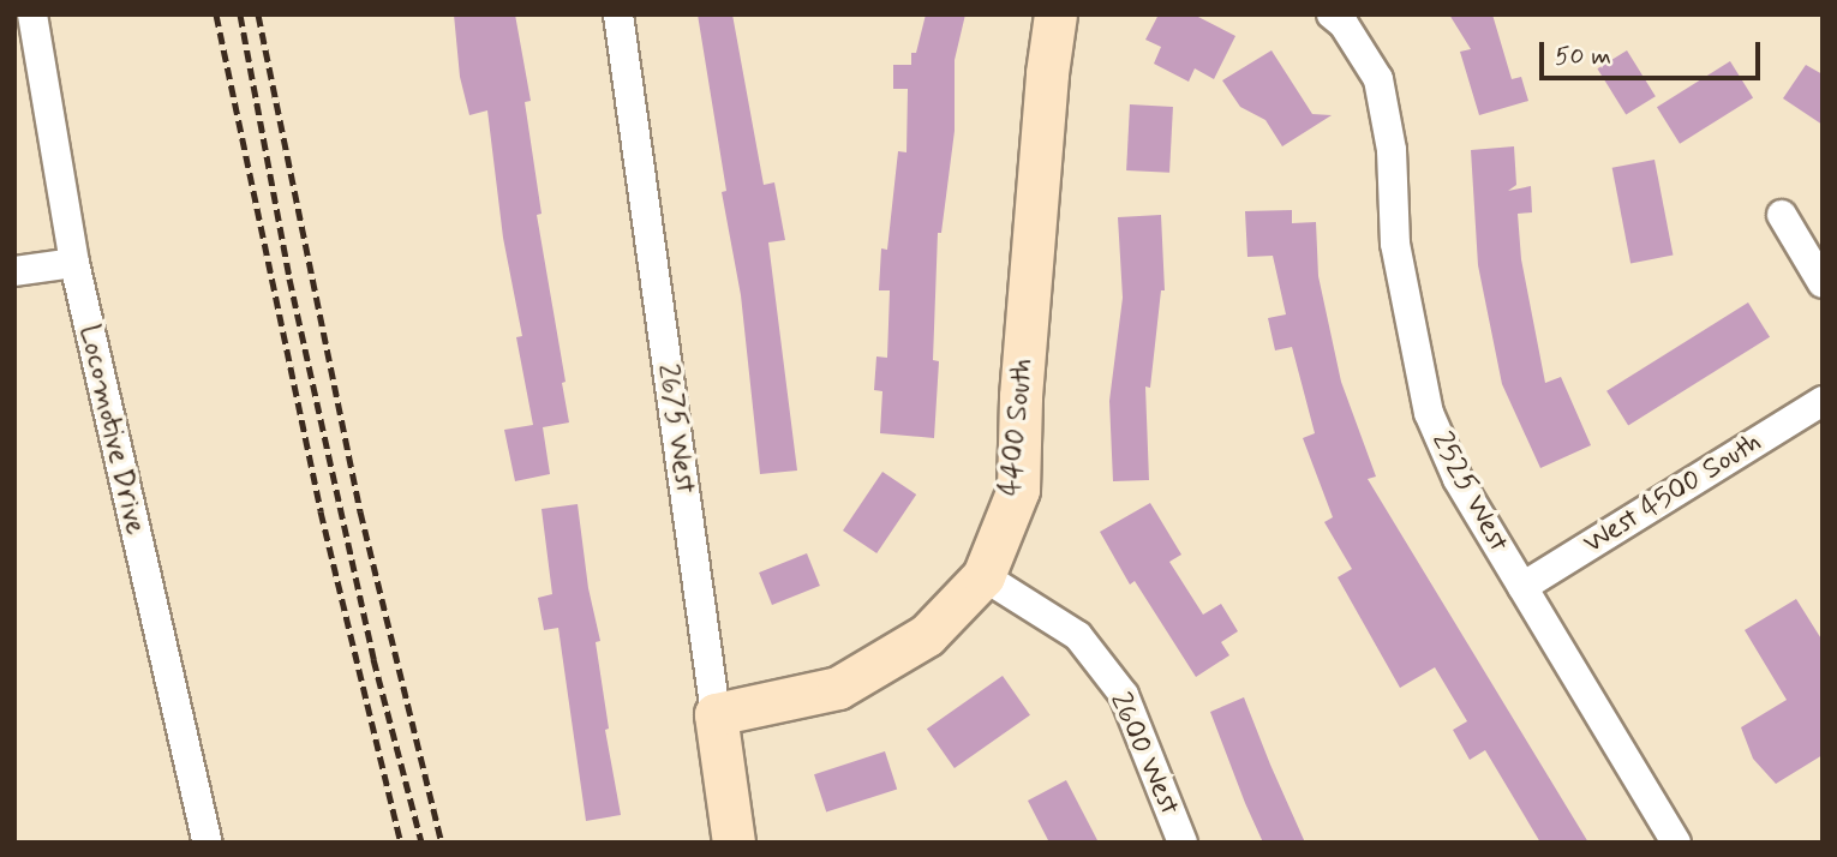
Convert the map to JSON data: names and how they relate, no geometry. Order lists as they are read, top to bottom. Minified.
{"streets":{"street":["4400 South","2675 West","Locomotive Drive","2525 West","West 4500 South","2600 West"]},"crossings":[["4400 South","2675 West"],["4400 South","2600 West"],["2525 West","West 4500 South"]],"scale_bar":"50 m"}
